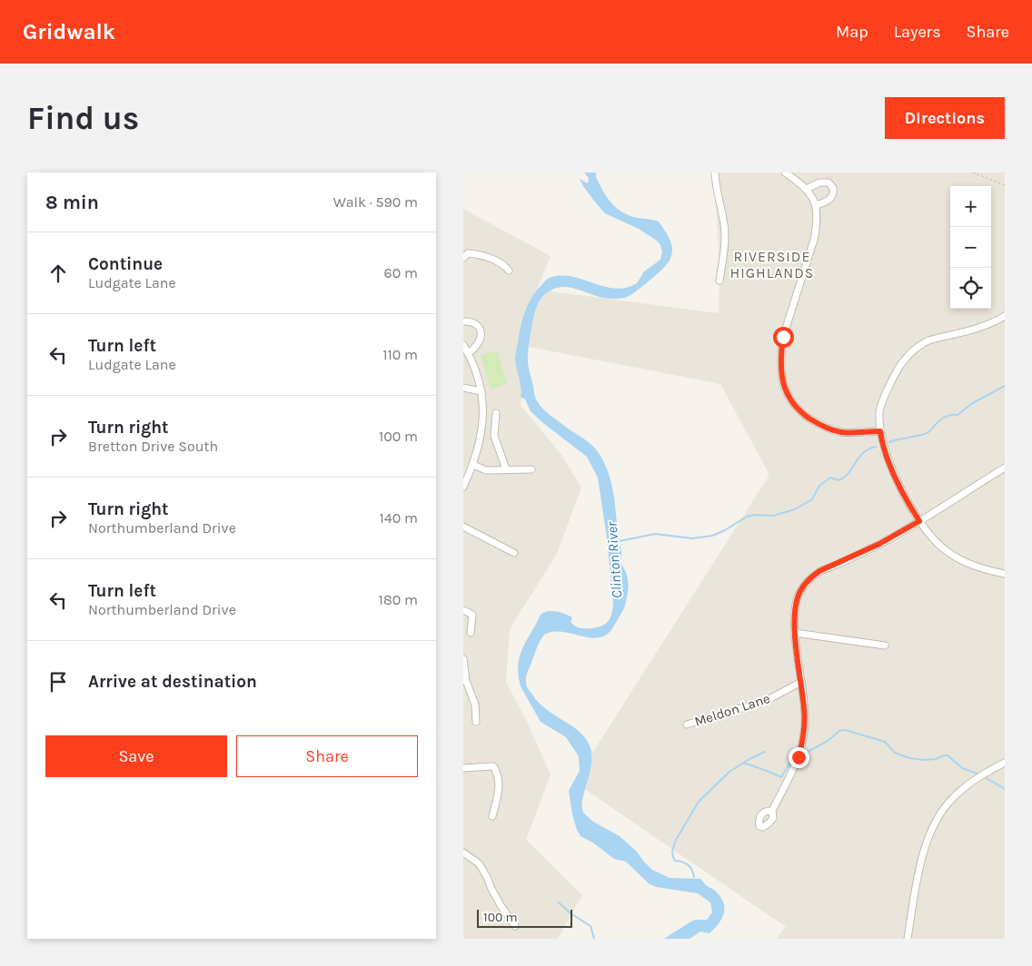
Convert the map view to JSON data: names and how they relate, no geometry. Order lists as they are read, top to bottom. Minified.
{"streets":{"street":["Meldon Lane"]},"districts":["RIVERSIDE HIGHLANDS"],"water":["Clinton River"],"scale_bar":"100 m","page":{"header":"Gridwalk","nav":["Map","Layers","Share"],"buttons":["Directions",["Save","Share"]],"title":"Find us","heading":["8 min","Walk · 590 m"],"map_buttons":["+","−"],"list":[["Continue","Ludgate Lane","60 m"],["Turn left","Ludgate Lane","110 m"],["Turn right","Bretton Drive South","100 m"],["Turn right","Northumberland Drive","140 m"],["Turn left","Northumberland Drive","180 m"],"Arrive at destination"],"scale":"100 m"}}
